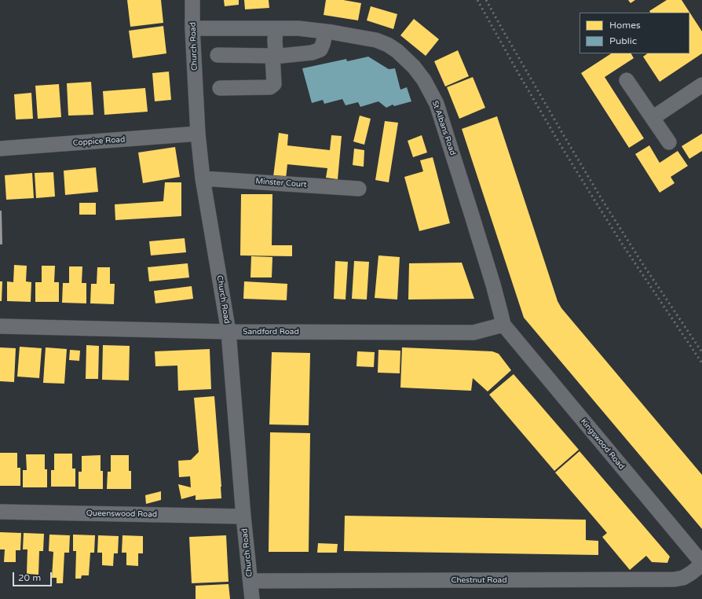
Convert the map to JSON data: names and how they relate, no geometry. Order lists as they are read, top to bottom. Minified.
{"streets":{"street":["Church Road","St Albans Road","Coppice Road","Minster Court","Sandford Road","Kingswood Road","Queenswood Road","Chestnut Road"]},"crossings":[["Church Road","St Albans Road"],["Church Road","Coppice Road"],["Church Road","Minster Court"],["Church Road","Sandford Road"],["Church Road","Queenswood Road"],["Church Road","Chestnut Road"],["St Albans Road","Sandford Road"],["St Albans Road","Kingswood Road"],["Sandford Road","Kingswood Road"],["Kingswood Road","Chestnut Road"]],"legend":["Homes","Public"],"scale_bar":"20 m"}
